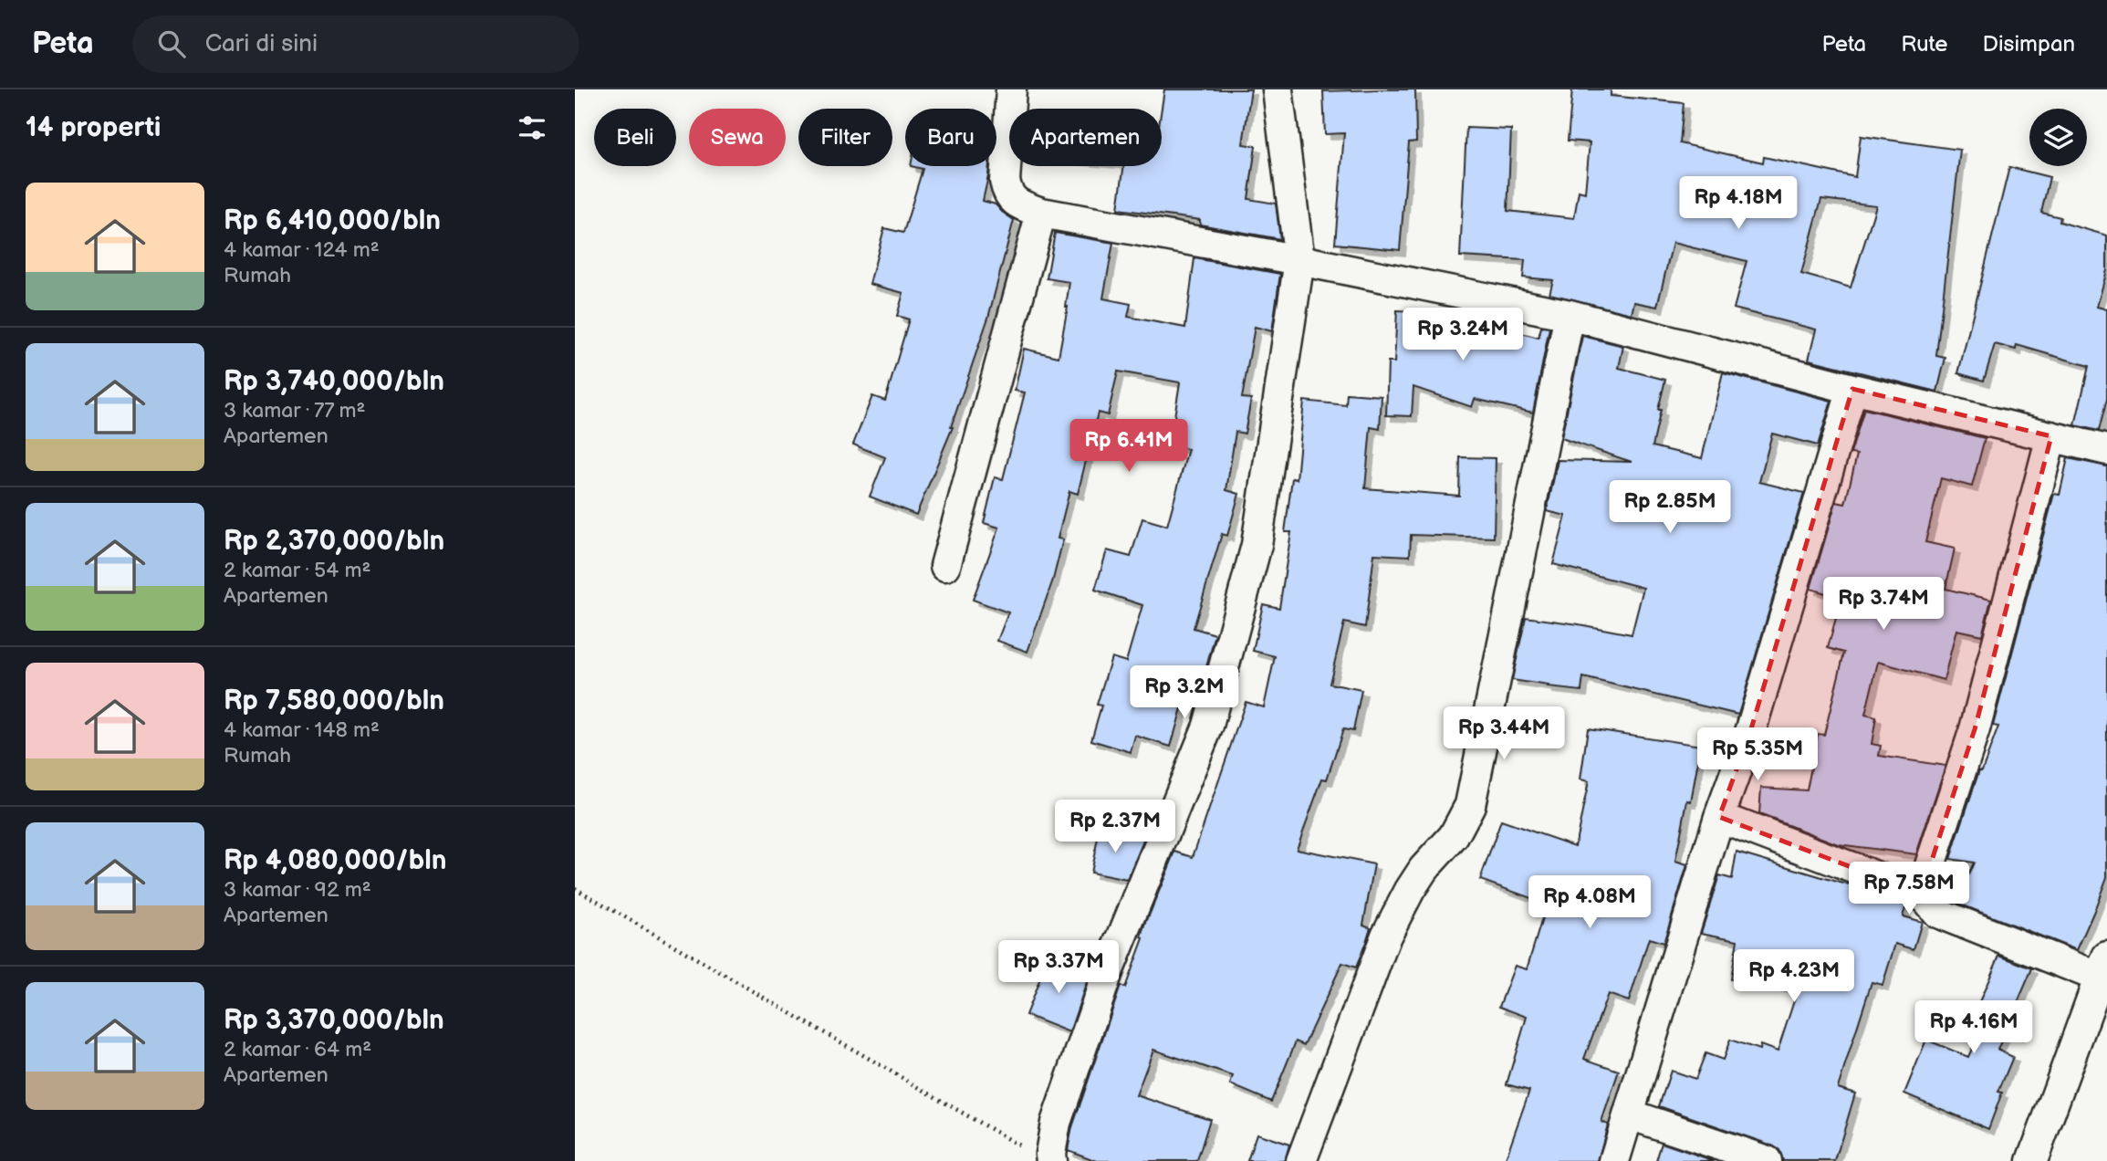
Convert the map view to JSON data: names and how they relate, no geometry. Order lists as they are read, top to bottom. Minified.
{"page":{"header":"Peta","search":"Cari di sini","nav":["Peta","Rute","Disimpan"],"heading":"14 properti","chip":["Beli","Sewa","Filter","Baru","Apartemen"],"list":[{"name":"Rp 6,410,000/bln","note":"4 kamar · 124 m² · Rumah"},{"name":"Rp 3,740,000/bln","note":"3 kamar · 77 m² · Apartemen"},{"name":"Rp 2,370,000/bln","note":"2 kamar · 54 m² · Apartemen"},{"name":"Rp 7,580,000/bln","note":"4 kamar · 148 m² · Rumah"},{"name":"Rp 4,080,000/bln","note":"3 kamar · 92 m² · Apartemen"},{"name":"Rp 3,370,000/bln","note":"2 kamar · 64 m² · Apartemen"}],"price":["Rp 4.18M","Rp 3.24M","Rp 6.41M","Rp 2.85M","Rp 3.74M","Rp 3.2M","Rp 3.44M","Rp 5.35M","Rp 2.37M","Rp 7.58M","Rp 4.08M","Rp 3.37M","Rp 4.23M","Rp 4.16M"]}}
